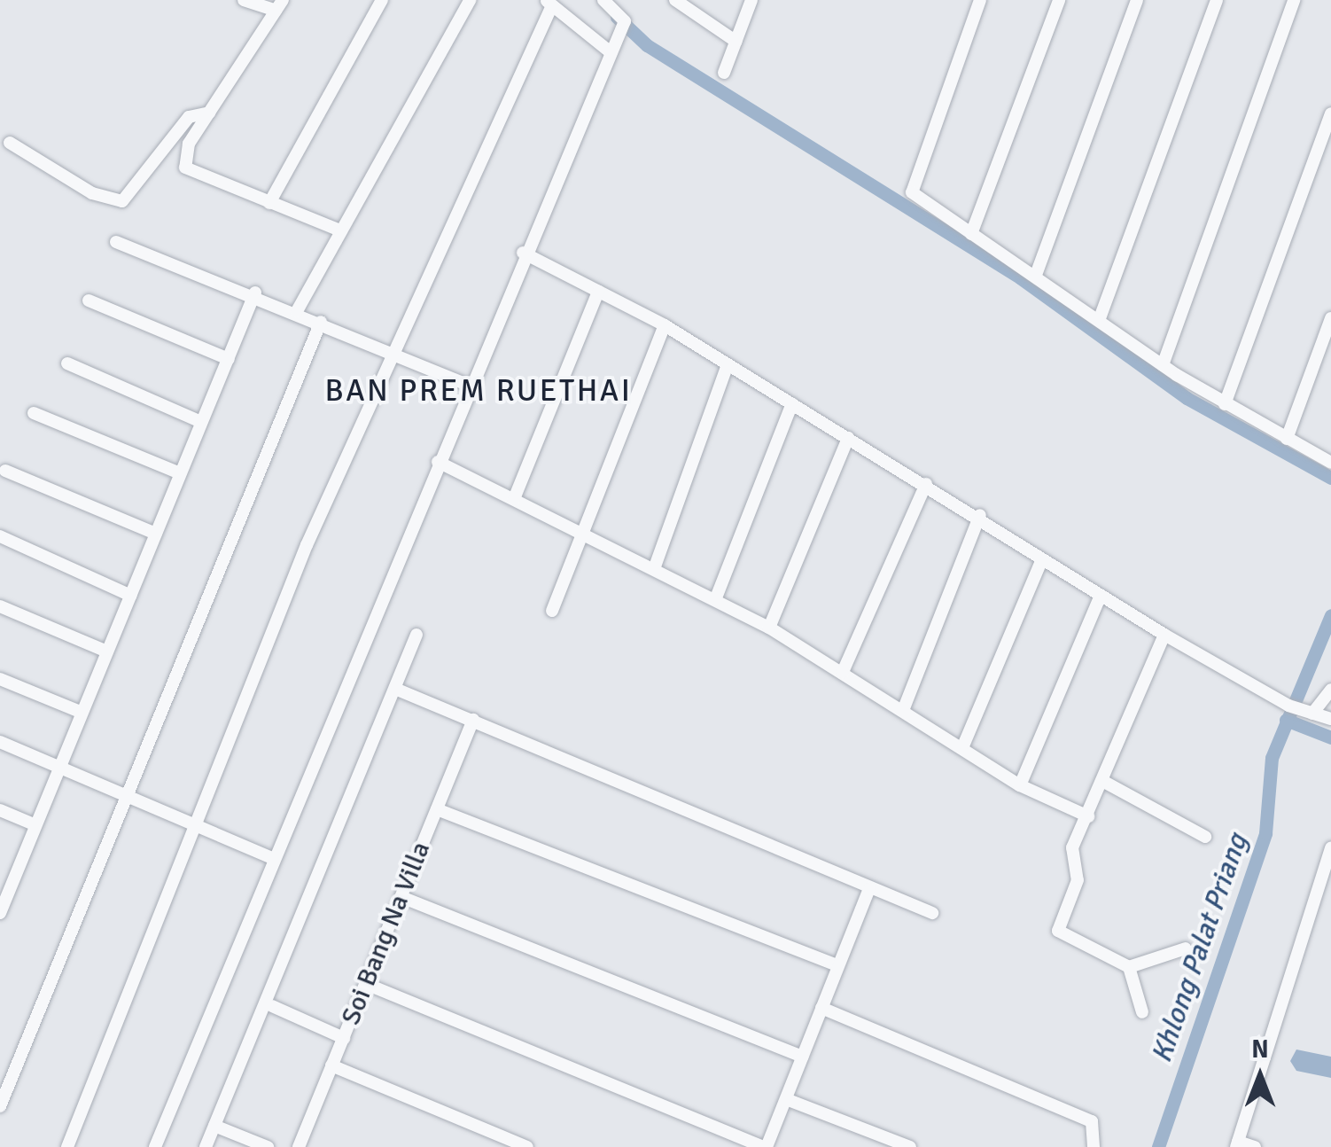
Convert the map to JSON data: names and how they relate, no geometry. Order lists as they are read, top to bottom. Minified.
{"streets":{"street":["Soi Bang Na Villa"]},"districts":["BAN PREM RUETHAI"],"water":["Khlong Palat Priang"],"north":"top"}
